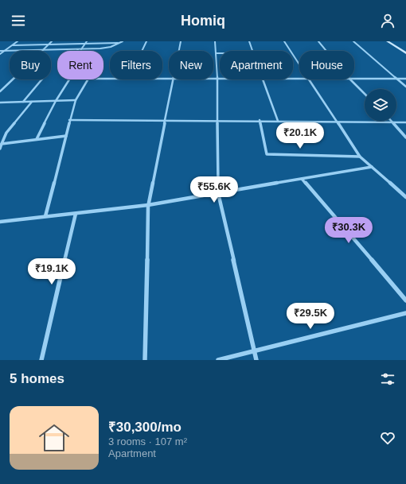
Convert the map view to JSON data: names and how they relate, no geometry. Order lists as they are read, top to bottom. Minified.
{"page":{"header":"Homiq","chip":["Buy","Rent","Filters","New","Apartment","House"],"price":["₹20.1K","₹55.6K","₹30.3K","₹19.1K","₹29.5K"],"heading":"5 homes","list":[{"name":"₹30,300/mo","note":"3 rooms · 107 m² · Apartment"}]}}
